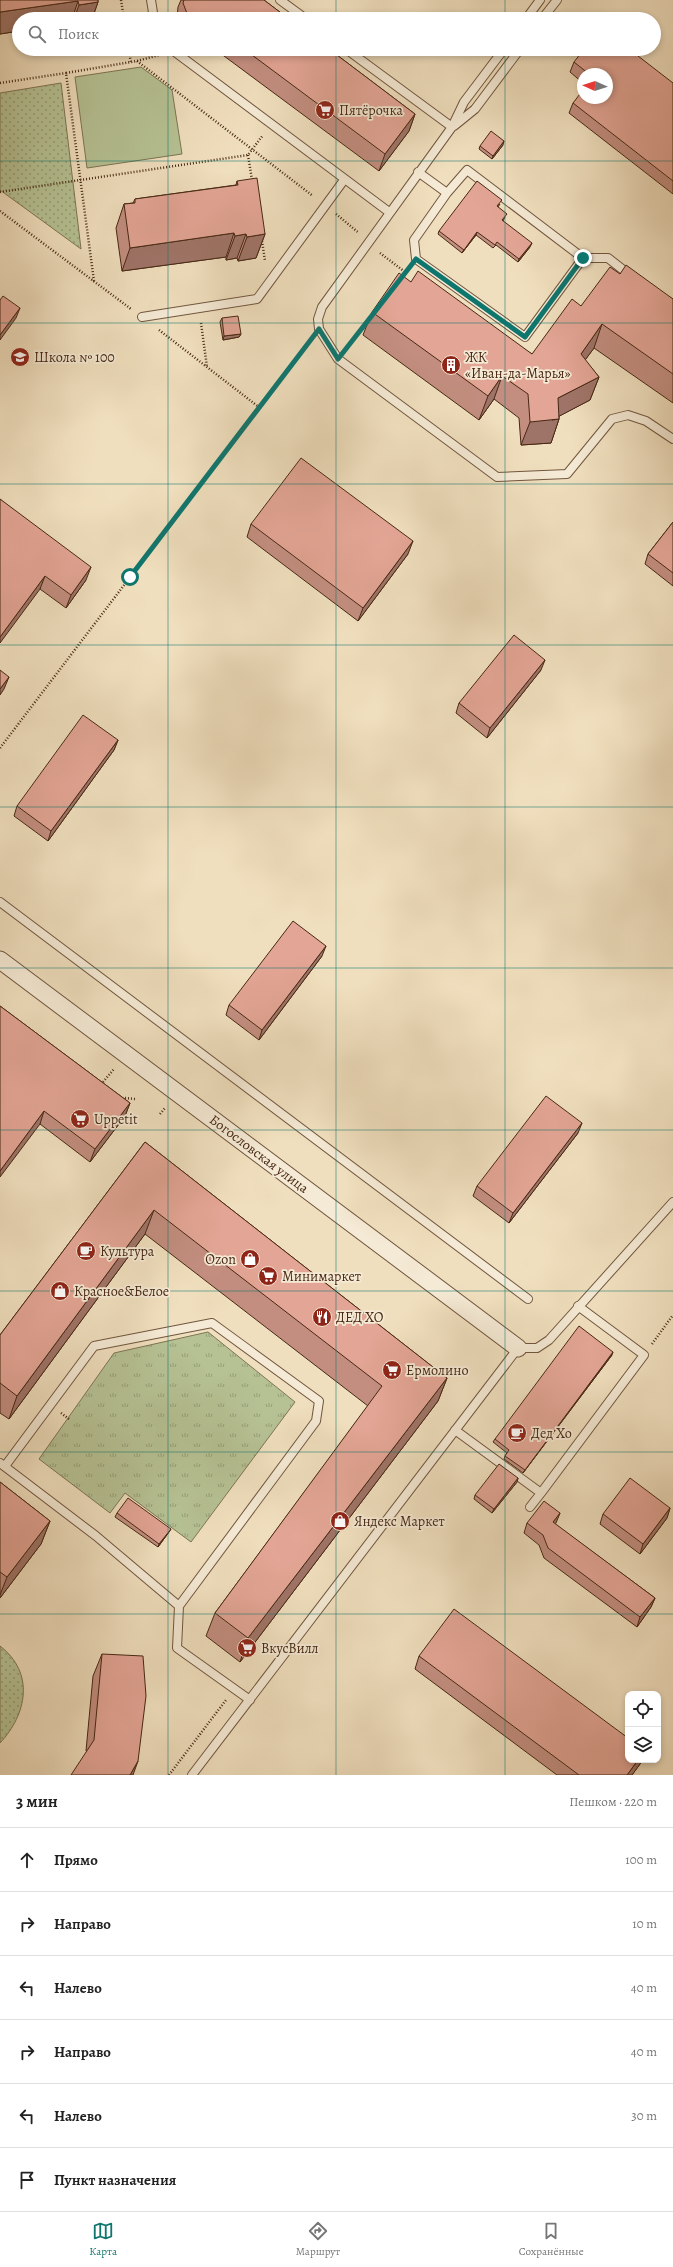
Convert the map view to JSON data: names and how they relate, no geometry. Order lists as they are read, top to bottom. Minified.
{"streets":{"street":["Богословская улица"]},"places":{"supermarket":["Пятёрочка","Uppetit","Минимаркет","Ермолино","ВкусВилл"],"school or university":["Школа № 100"],"building":["ЖК «Иван-да-Марья»"],"cafe":["Культура","Дед Хо"],"shop":["Ozon","Красное&Белое","Яндекс Маркет"],"restaurant":["ДЕД ХО"]},"north":"left","page":{"search":"Поиск","heading":["3 мин","Пешком · 220 m"],"list":[["Прямо","100 m"],["Направо","10 m"],["Налево","40 m"],["Направо","40 m"],["Налево","30 m"],"Пункт назначения"],"nav":["Карта","Маршрут","Сохранённые"]}}
